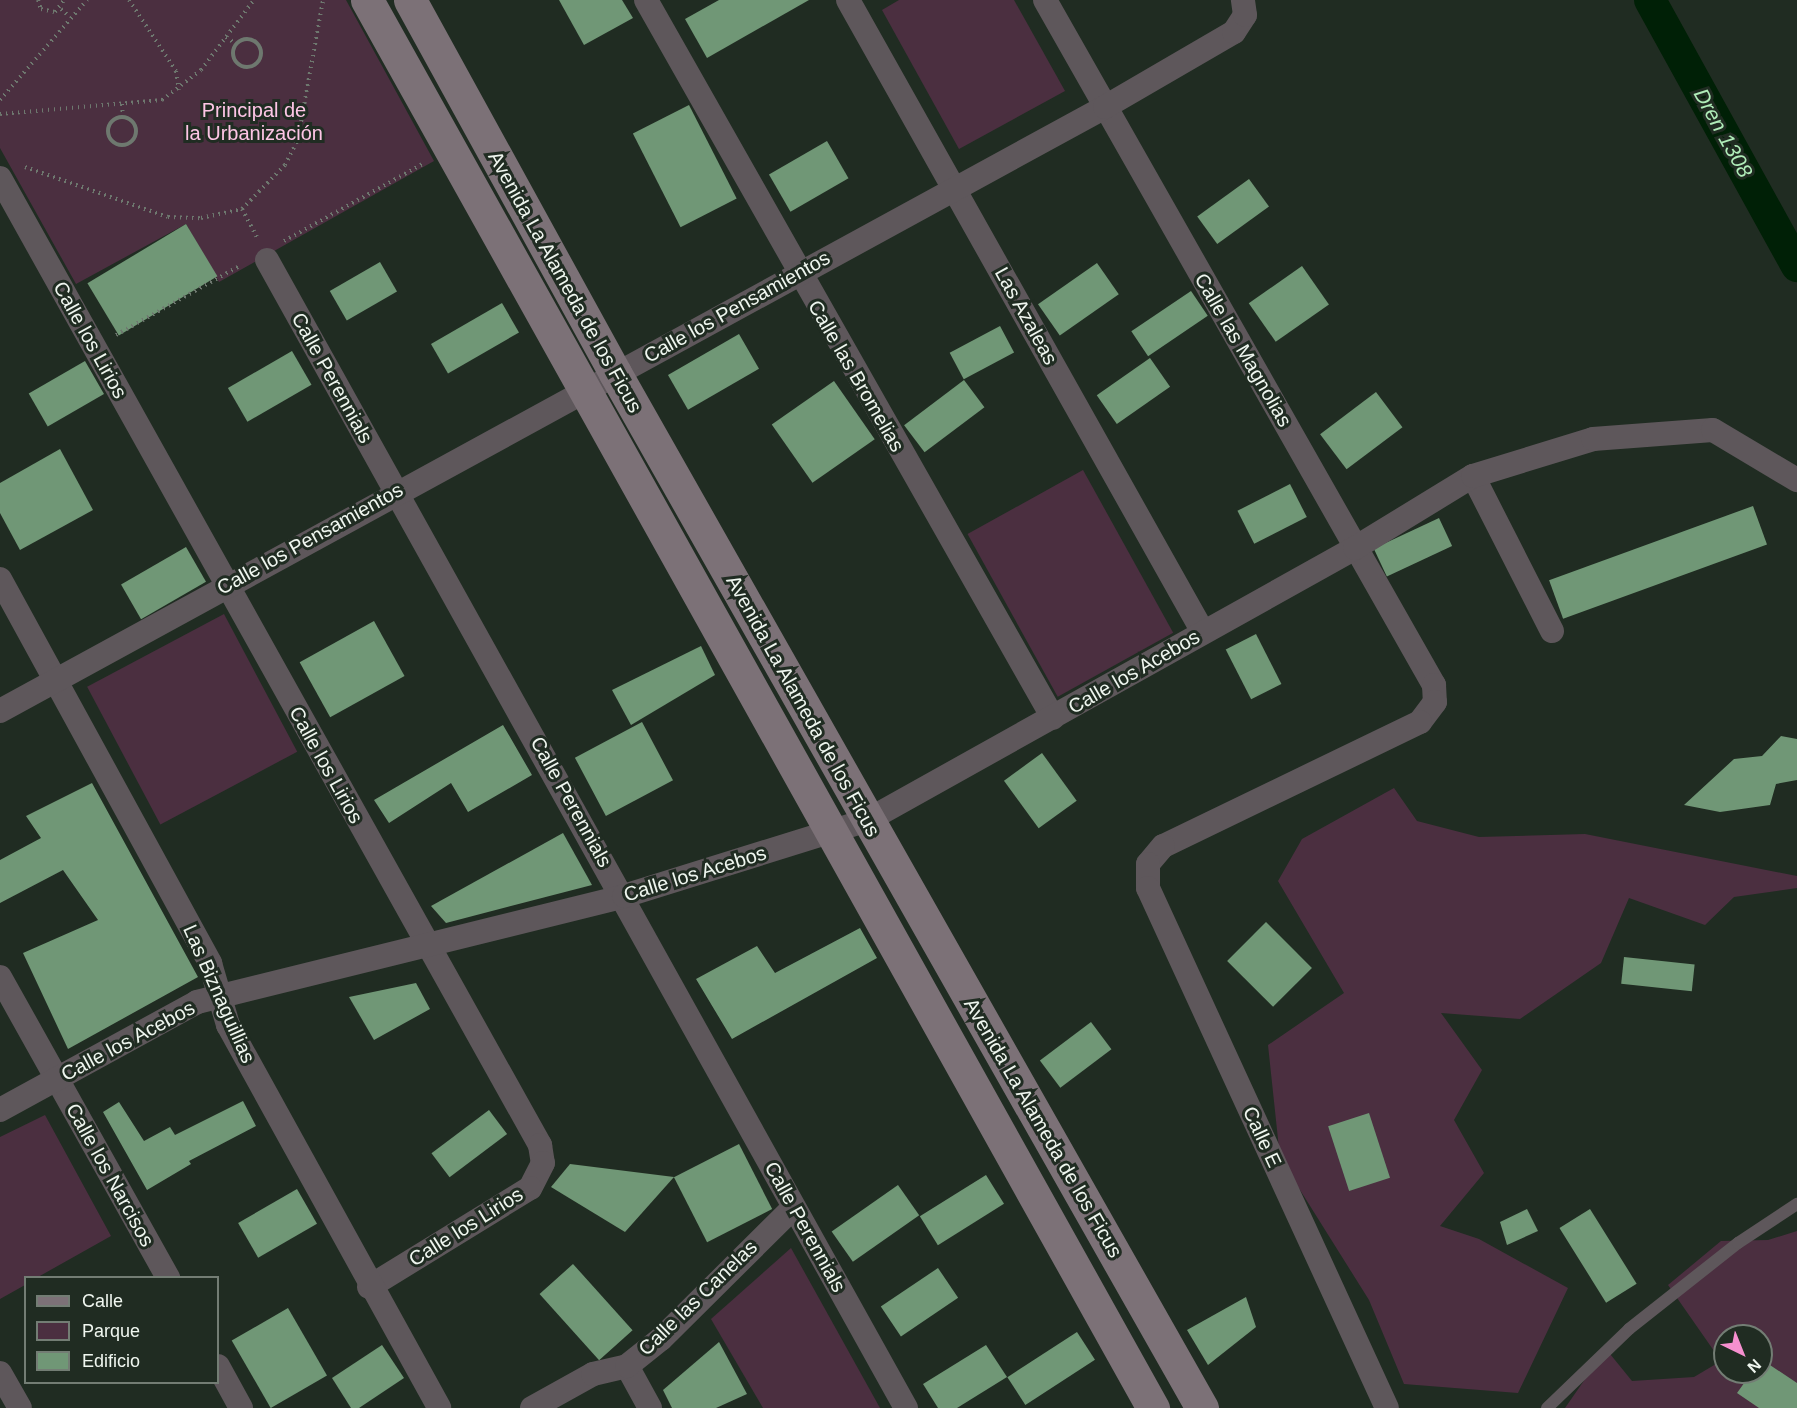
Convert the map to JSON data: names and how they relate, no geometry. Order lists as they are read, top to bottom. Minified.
{"streets":{"street":["Avenida La Alameda de los Ficus","Calle los Pensamientos","Las Azaleas","Calle los Lirios","Calle las Magnolias","Calle las Bromelias","Calle Perennials","Calle los Acebos","Las Biznaguillias","Calle E","Calle los Narcisos","Calle las Canelas"]},"crossings":[["Avenida La Alameda de los Ficus","Calle los Pensamientos"],["Avenida La Alameda de los Ficus","Calle los Acebos"],["Calle los Pensamientos","Las Azaleas"],["Calle los Pensamientos","Calle los Lirios"],["Calle los Pensamientos","Calle las Magnolias"],["Calle los Pensamientos","Calle las Bromelias"],["Calle los Pensamientos","Calle Perennials"],["Calle los Pensamientos","Las Biznaguillias"],["Las Azaleas","Calle los Acebos"],["Calle los Lirios","Calle los Acebos"],["Calle los Lirios","Las Biznaguillias"],["Calle las Magnolias","Calle los Acebos"],["Calle las Magnolias","Calle E"],["Calle las Bromelias","Calle los Acebos"],["Calle Perennials","Calle los Acebos"],["Calle Perennials","Calle las Canelas"],["Calle los Acebos","Las Biznaguillias"],["Calle los Acebos","Calle los Narcisos"]],"water":["Dren 1308"],"parks":["Principal de la Urbanización"],"legend":["Calle","Parque","Edificio"],"north":"bottom right"}
